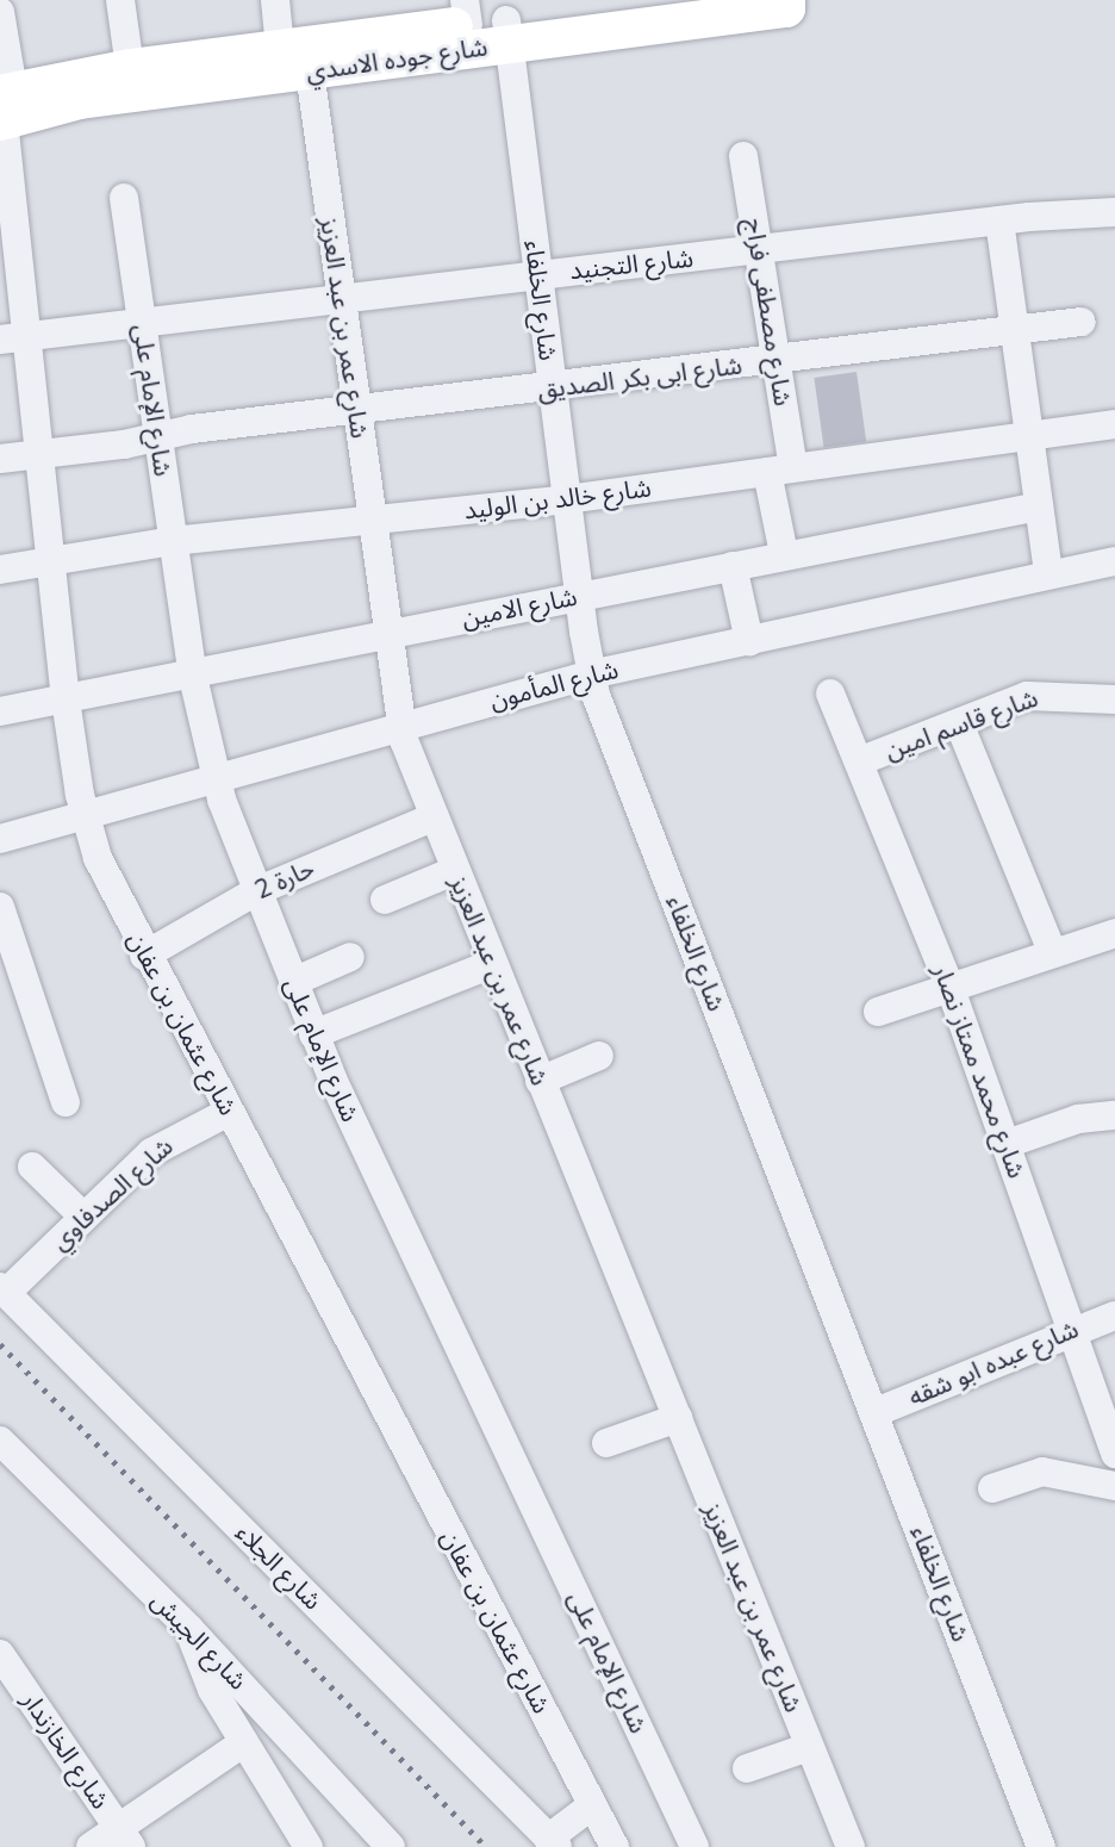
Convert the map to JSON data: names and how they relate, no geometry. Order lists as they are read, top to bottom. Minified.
{"streets":{"main road":["شارع جوده الاسدي"],"street":["شارع التجنيد","شارع الخلفاء","شارع مصطفى فراج","شارع عمر بن عبد العزيز","شارع ابى بكر الصديق","شارع الإمام على","شارع خالد بن الوليد","شارع الامين","شارع المأمون","شارع قاسم امين","حارة 2","شارع عثمان بن عفان","شارع محمد ممتاز نصار","شارع الصدفاوي","شارع عبده ابو شقه","شارع الجلاء","شارع الجيش","شارع الخازندار"]},"crossings":[["شارع جوده الاسدي","شارع الخلفاء"],["شارع جوده الاسدي","شارع عمر بن عبد العزيز"],["شارع جوده الاسدي","شارع عثمان بن عفان"],["شارع التجنيد","شارع الخلفاء"],["شارع التجنيد","شارع مصطفى فراج"],["شارع التجنيد","شارع عمر بن عبد العزيز"],["شارع التجنيد","شارع الإمام على"],["شارع التجنيد","شارع عثمان بن عفان"],["شارع الخلفاء","شارع ابى بكر الصديق"],["شارع الخلفاء","شارع خالد بن الوليد"],["شارع الخلفاء","شارع الامين"],["شارع الخلفاء","شارع المأمون"],["شارع الخلفاء","شارع عبده ابو شقه"],["شارع مصطفى فراج","شارع ابى بكر الصديق"],["شارع مصطفى فراج","شارع خالد بن الوليد"],["شارع مصطفى فراج","شارع الامين"],["شارع عمر بن عبد العزيز","شارع ابى بكر الصديق"],["شارع عمر بن عبد العزيز","شارع خالد بن الوليد"],["شارع عمر بن عبد العزيز","شارع الامين"],["شارع عمر بن عبد العزيز","شارع المأمون"],["شارع عمر بن عبد العزيز","حارة 2"],["شارع ابى بكر الصديق","شارع الإمام على"],["شارع ابى بكر الصديق","شارع عثمان بن عفان"],["شارع الإمام على","شارع خالد بن الوليد"],["شارع الإمام على","شارع الامين"],["شارع الإمام على","شارع المأمون"],["شارع الإمام على","حارة 2"],["شارع خالد بن الوليد","شارع عثمان بن عفان"],["شارع الامين","شارع عثمان بن عفان"],["شارع المأمون","شارع عثمان بن عفان"],["شارع قاسم امين","شارع محمد ممتاز نصار"],["حارة 2","شارع عثمان بن عفان"],["شارع عثمان بن عفان","شارع الصدفاوي"],["شارع محمد ممتاز نصار","شارع عبده ابو شقه"],["شارع الصدفاوي","شارع الجلاء"]]}
